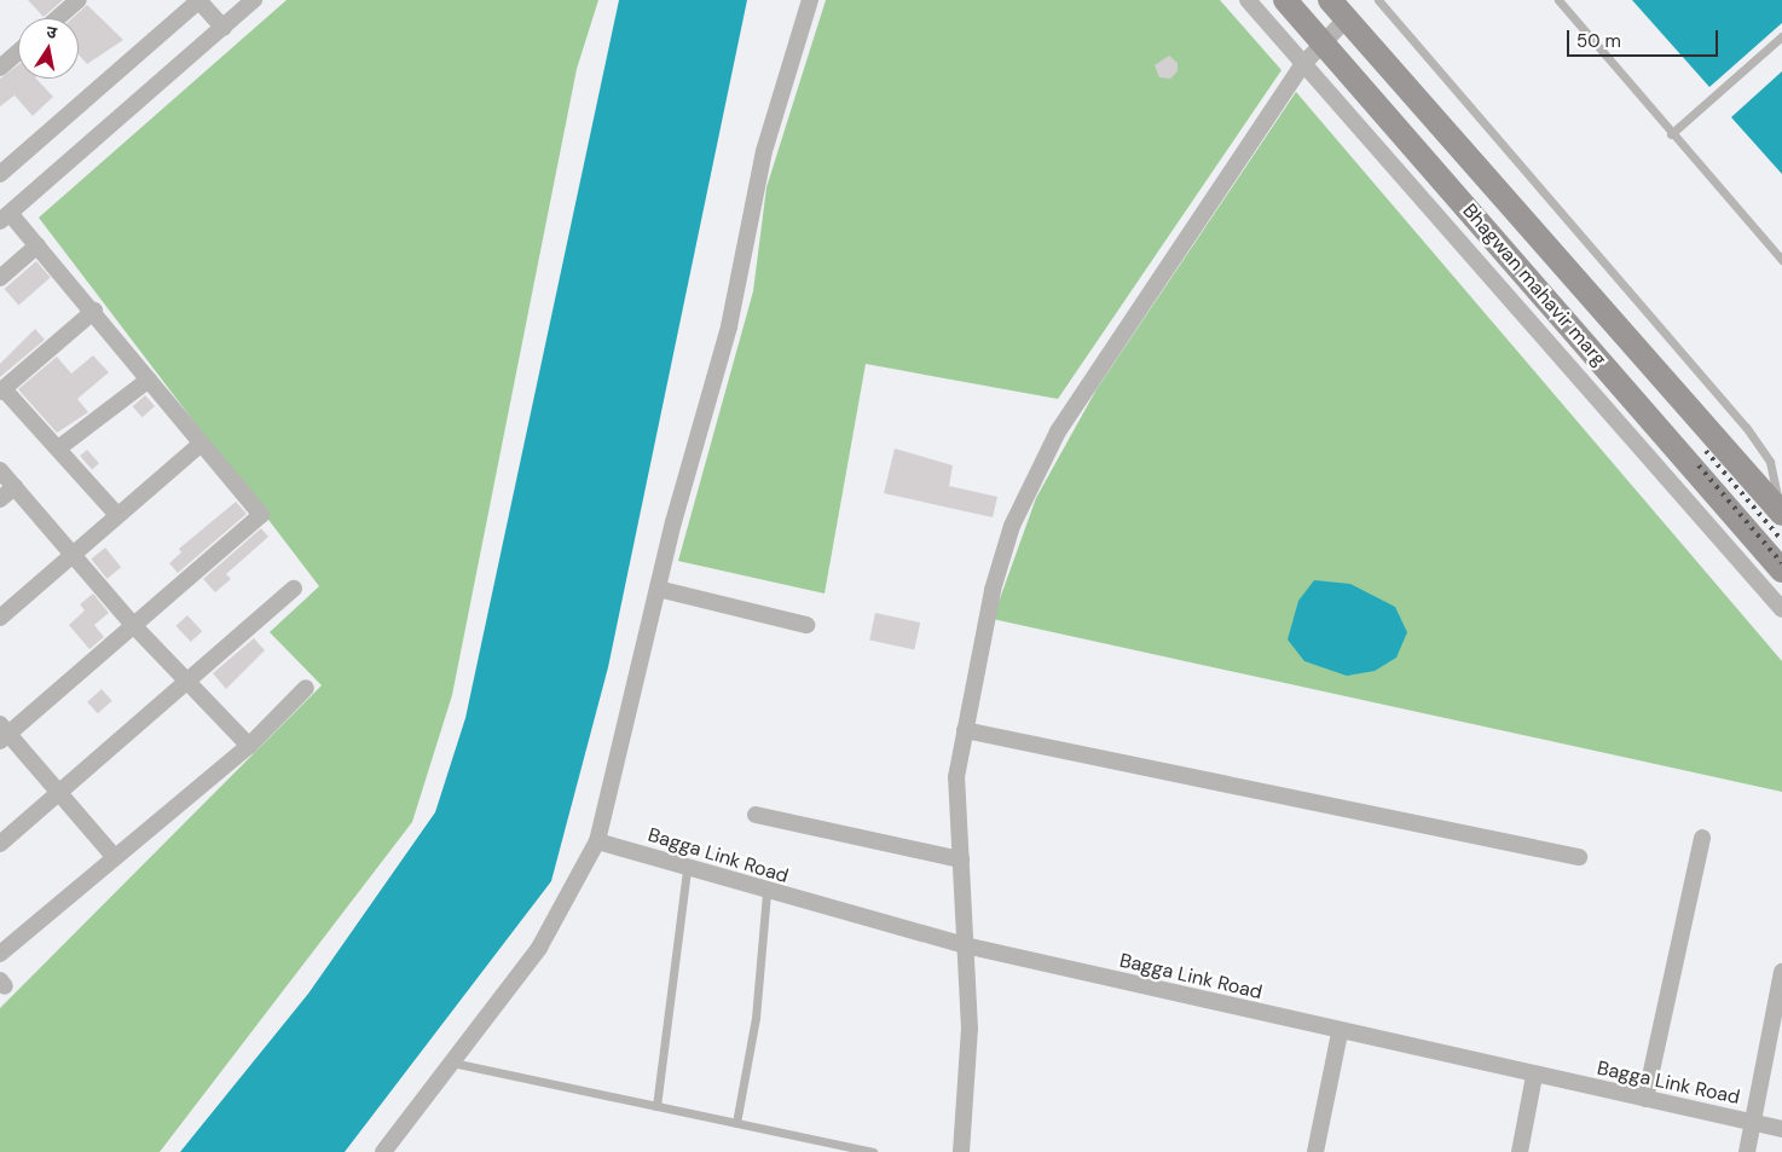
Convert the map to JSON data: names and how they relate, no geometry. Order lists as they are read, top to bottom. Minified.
{"streets":{"main road":["Bhagwan mahavir marg"],"street":["Bagga Link Road"]},"scale_bar":"50 m","north":"top"}
